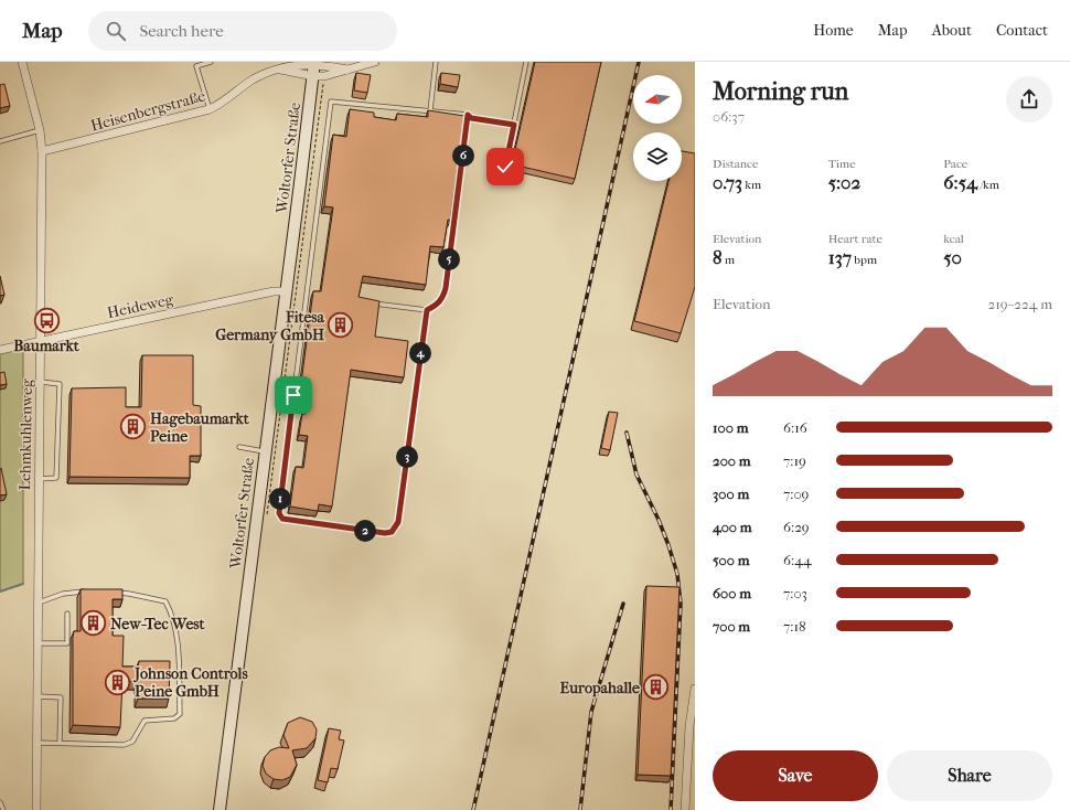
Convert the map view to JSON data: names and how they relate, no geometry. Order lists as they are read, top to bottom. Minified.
{"streets":{"main road":["Woltorfer Straße"],"street":["Heisenbergstraße","Heideweg","Lehmkuhlenweg"]},"crossings":[["Heisenbergstraße","Woltorfer Straße"],["Heisenbergstraße","Lehmkuhlenweg"],["Woltorfer Straße","Heideweg"],["Heideweg","Lehmkuhlenweg"]],"places":{"bus stop":["Baumarkt"],"building":["Fitesa Germany GmbH","Hagebaumarkt Peine","New-Tec West","Johnson Controls Peine GmbH","Europahalle"]},"north":"left","page":{"header":"Map","search":"Search here","nav":["Home","Map","About","Contact"],"heading":["Morning run","06:37"],"stats":[["Distance","0.73 km"],["Time","5:02"],["Pace","6:54 /km"],["Elevation","8 m"],["Heart rate","137 bpm"],["kcal","50"]],"pins":["6","5","4","3","1","2"],"chart":["Elevation","219–224 m"],"list":[{"name":"100 m","note":"6:16"},{"name":"200 m","note":"7:19"},{"name":"300 m","note":"7:09"},{"name":"400 m","note":"6:29"},{"name":"500 m","note":"6:44"},{"name":"600 m","note":"7:03"},{"name":"700 m","note":"7:18"}],"buttons":["Save","Share"]}}
